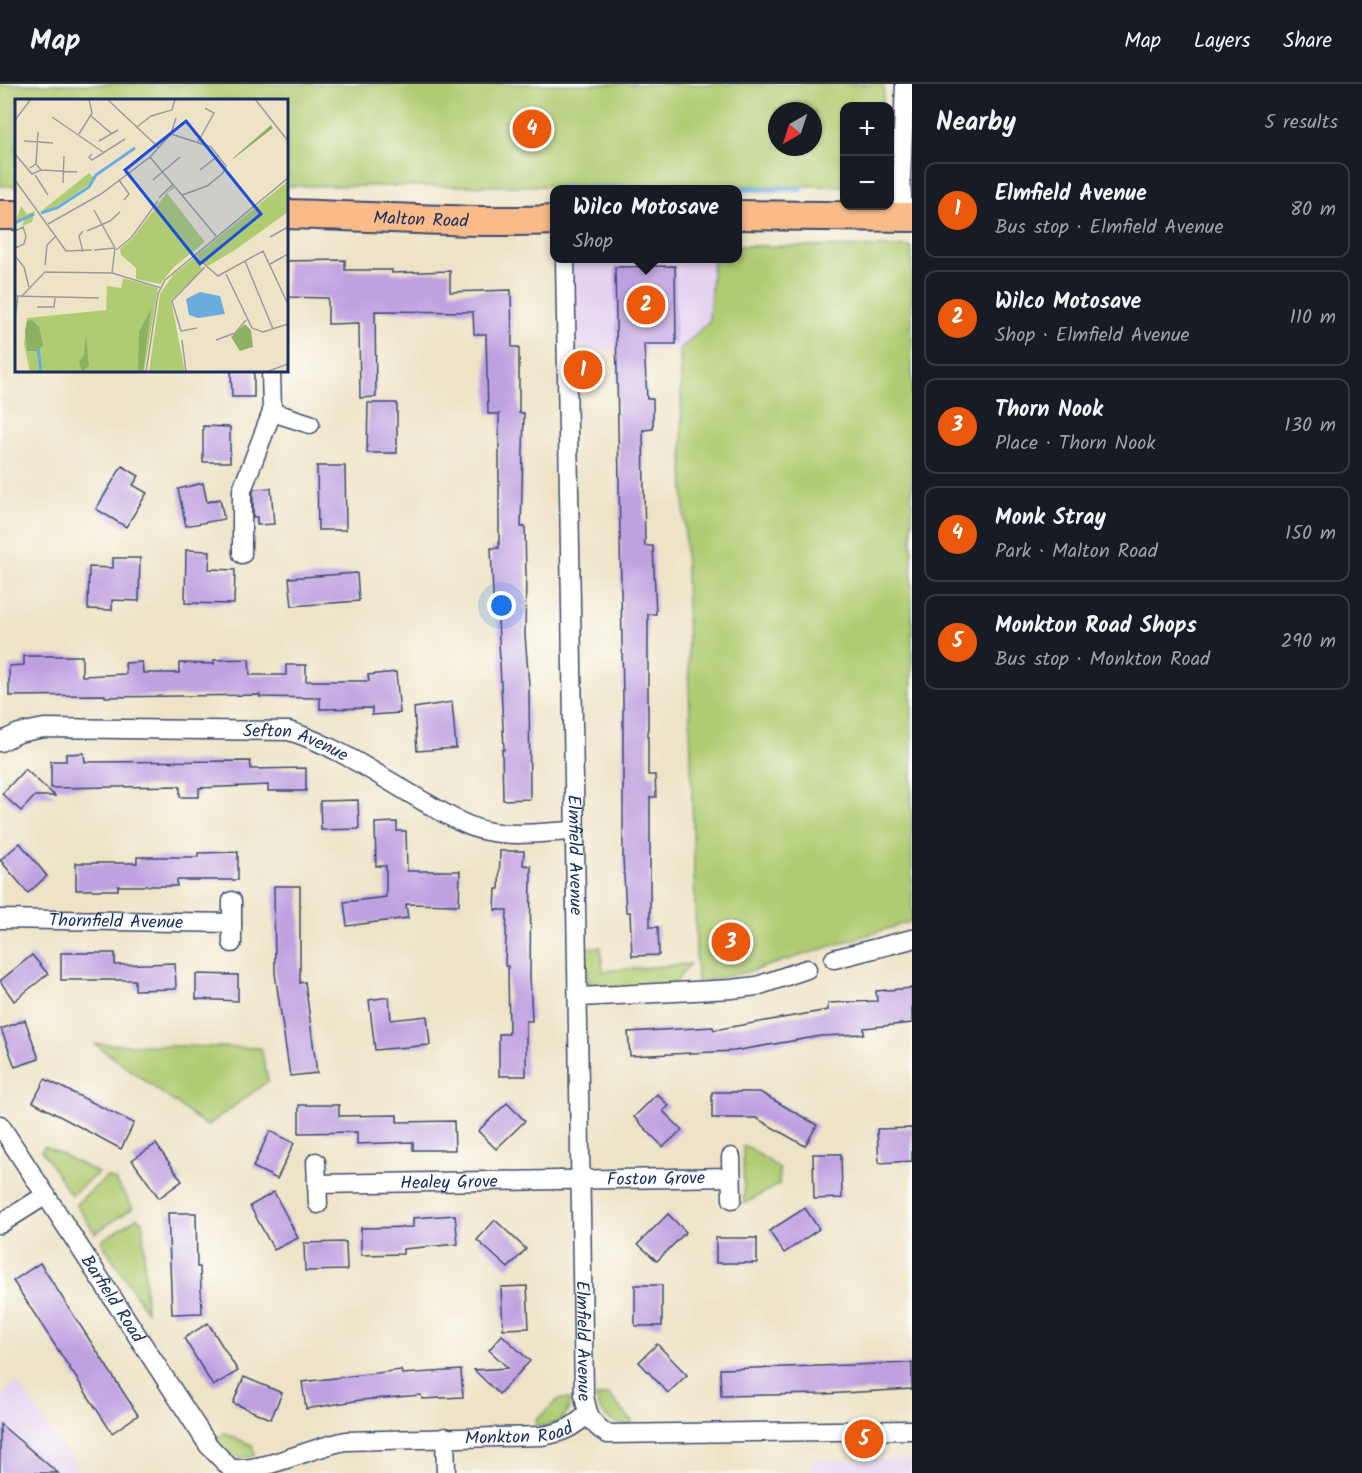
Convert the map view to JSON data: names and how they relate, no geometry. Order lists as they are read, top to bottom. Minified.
{"streets":{"main road":["Malton Road"],"street":["Sefton Avenue","Elmfield Avenue","Thornfield Avenue","Foston Grove","Healey Grove","Barfield Road","Monkton Road"]},"crossings":[["Sefton Avenue","Elmfield Avenue"],["Elmfield Avenue","Foston Grove"],["Elmfield Avenue","Healey Grove"],["Elmfield Avenue","Monkton Road"],["Foston Grove","Healey Grove"],["Barfield Road","Monkton Road"]],"north":"bottom left","page":{"header":"Map","nav":["Map","Layers","Share"],"heading":["Nearby","5 results"],"map_buttons":["+","−"],"pins":["4","2","1","3","5"],"list":[{"mark":"1","name":"Elmfield Avenue","note":"Bus stop · Elmfield Avenue","value":"80 m"},{"mark":"2","name":"Wilco Motosave","note":"Shop · Elmfield Avenue","value":"110 m"},{"mark":"3","name":"Thorn Nook","note":"Place · Thorn Nook","value":"130 m"},{"mark":"4","name":"Monk Stray","note":"Park · Malton Road","value":"150 m"},{"mark":"5","name":"Monkton Road Shops","note":"Bus stop · Monkton Road","value":"290 m"}],"popup":["Wilco Motosave","Shop"]}}
